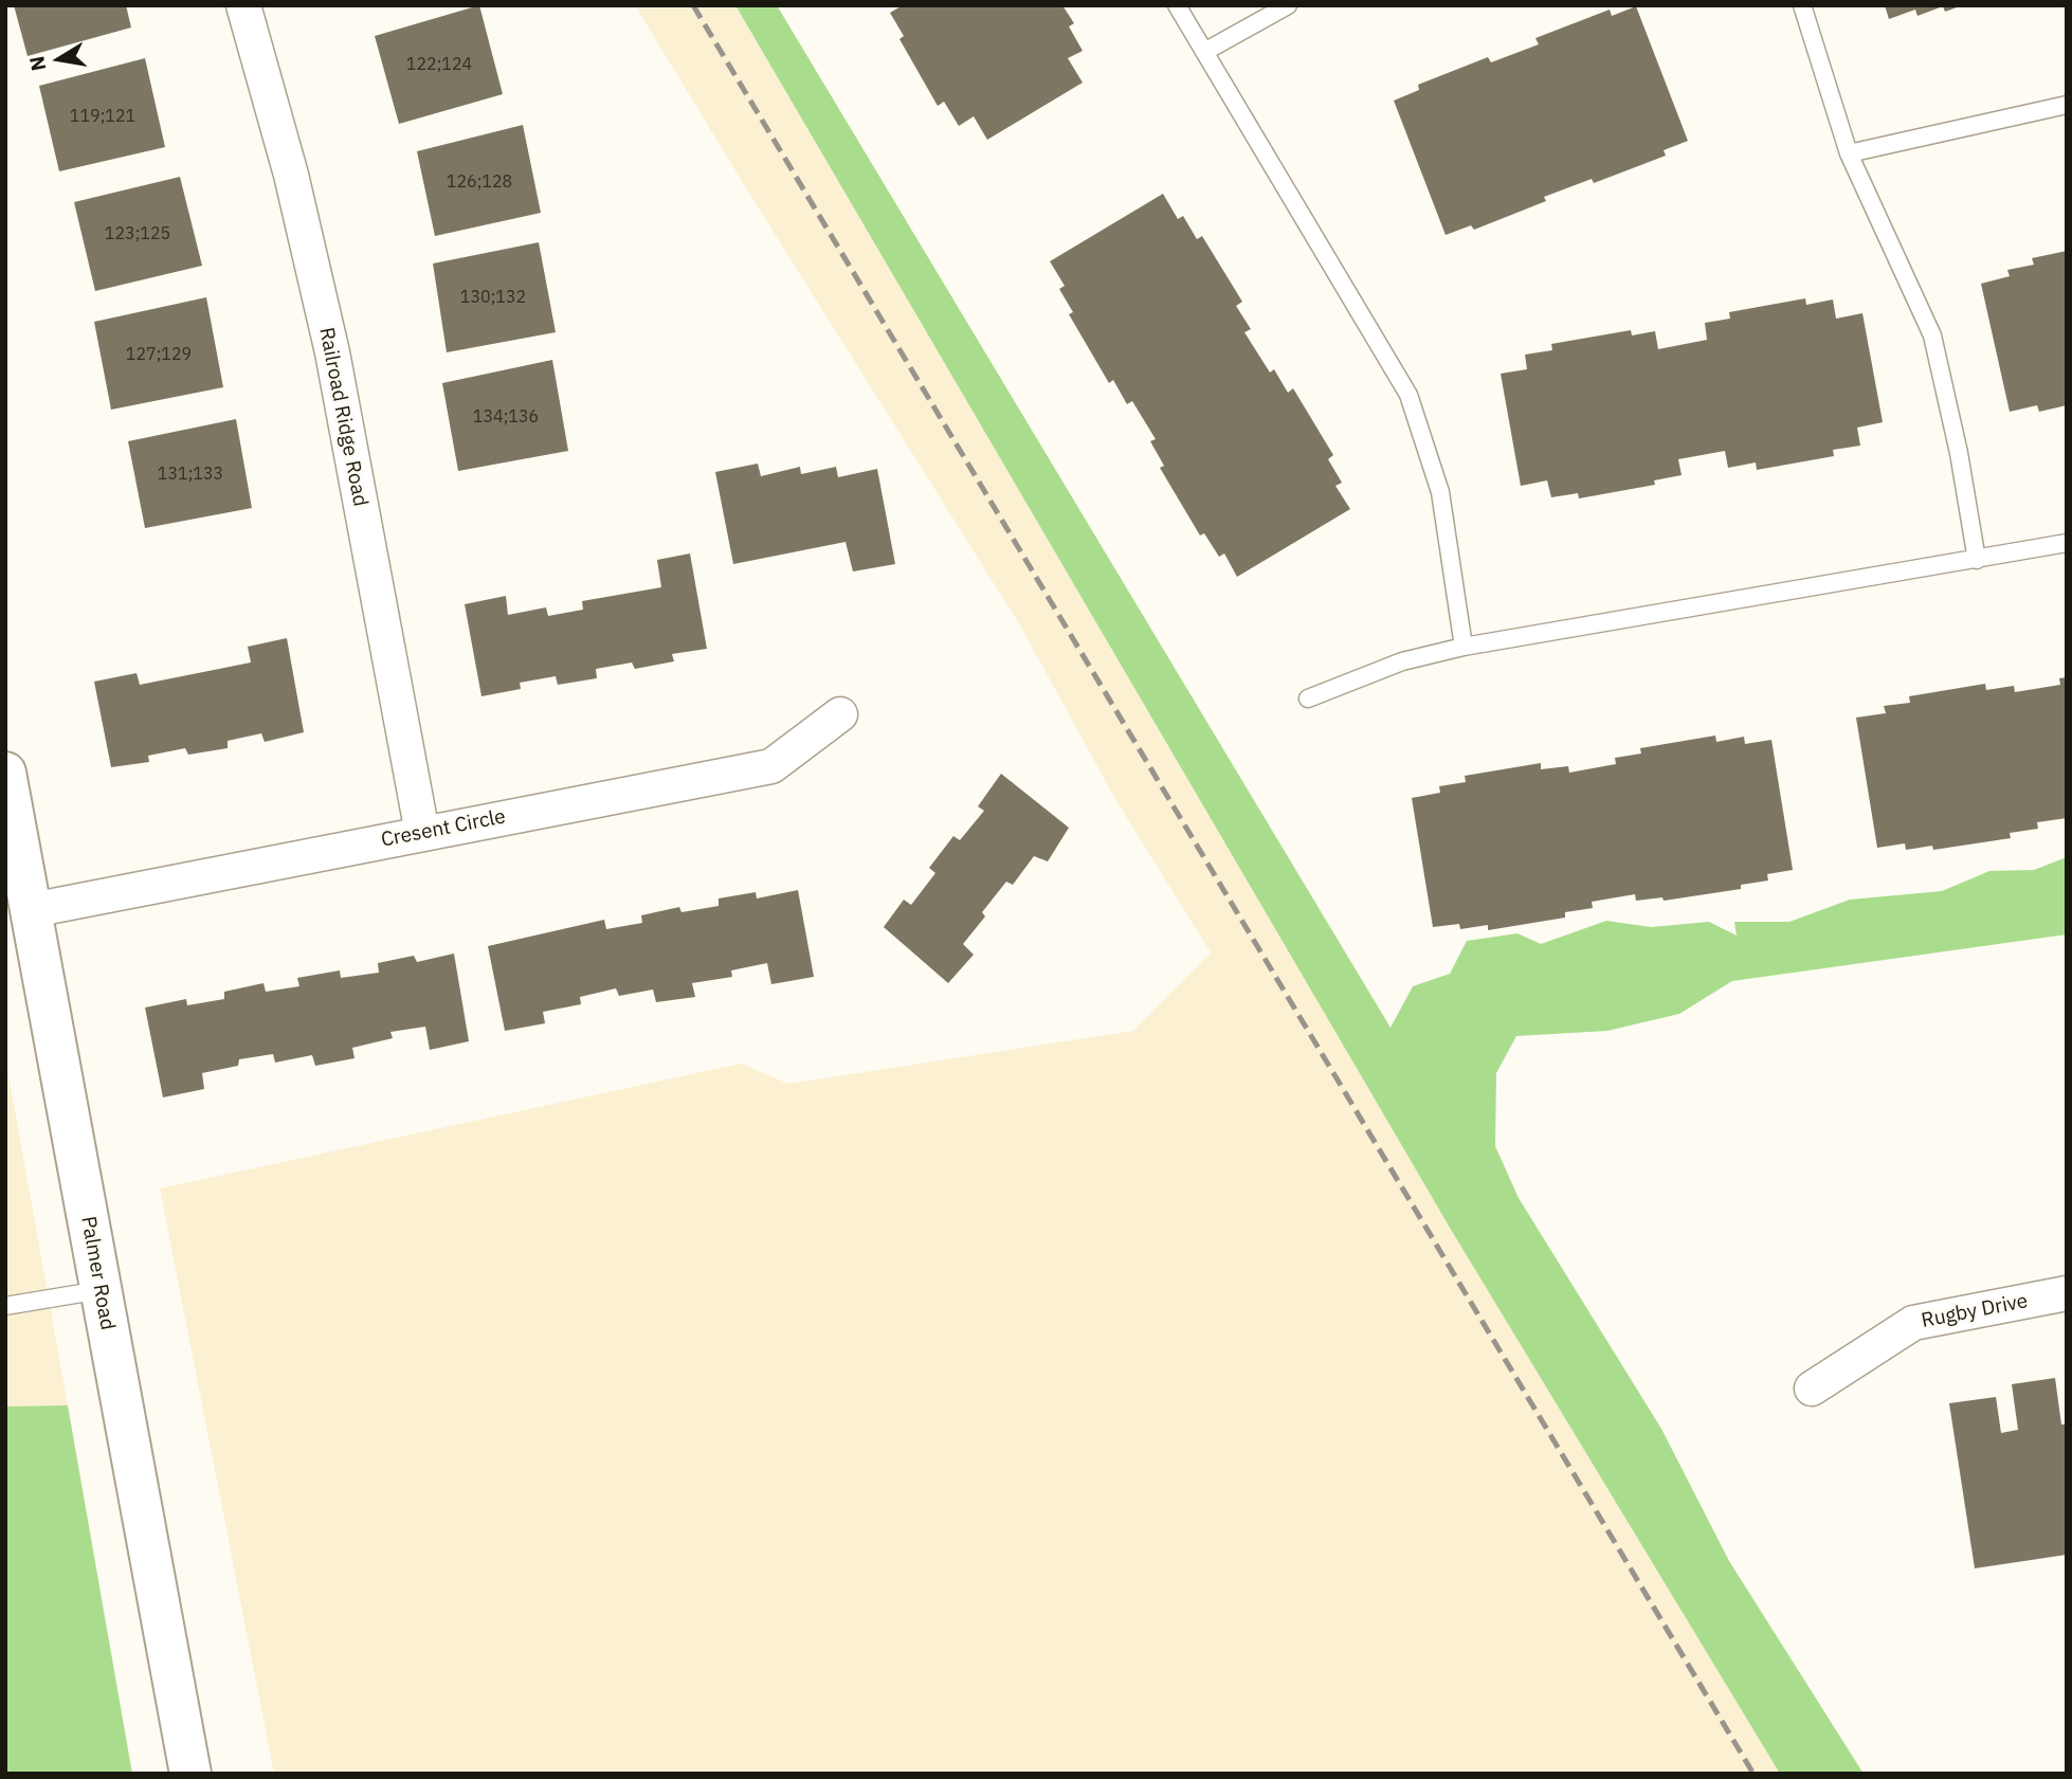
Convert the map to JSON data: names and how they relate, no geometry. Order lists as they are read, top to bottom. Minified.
{"streets":{"street":["Railroad Ridge Road","Cresent Circle","Palmer Road","Rugby Drive"]},"crossings":[["Railroad Ridge Road","Cresent Circle"],["Cresent Circle","Palmer Road"]],"house_numbers":["122;124","119;121","126;128","123;125","130;132","127;129","134;136","131;133"],"north":"left"}
